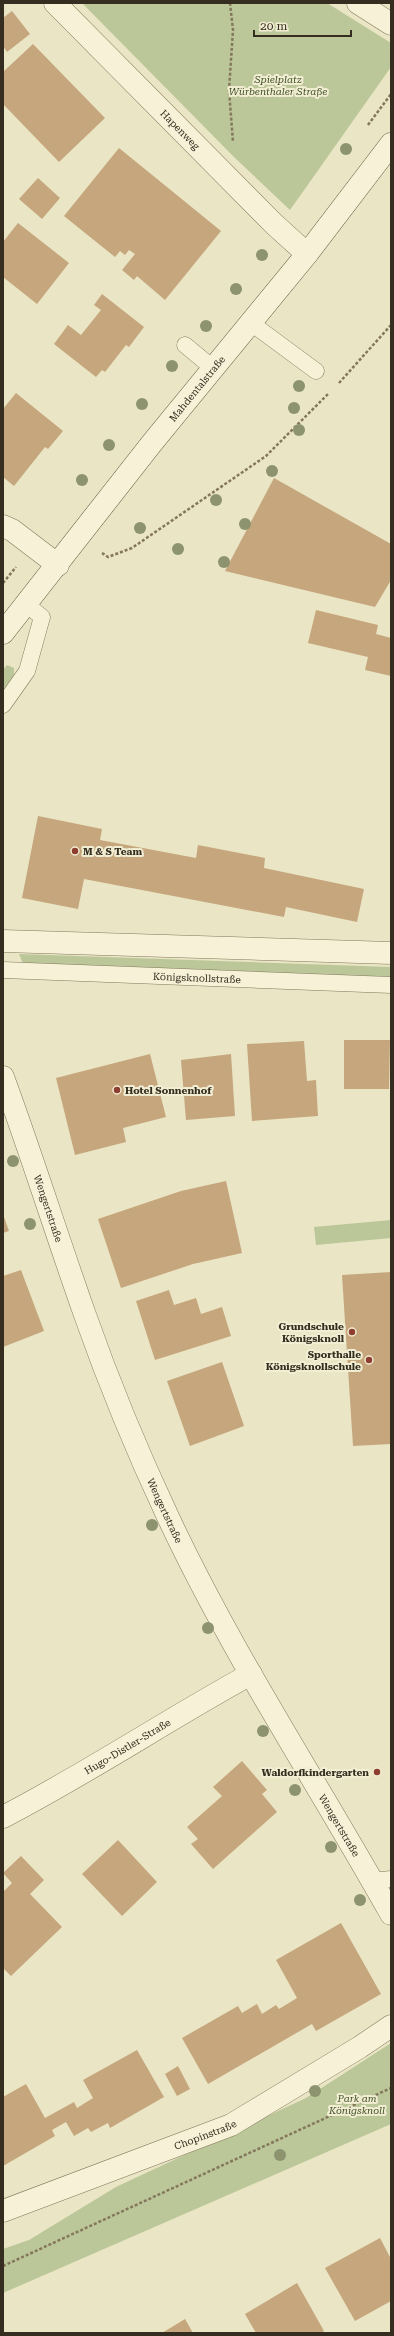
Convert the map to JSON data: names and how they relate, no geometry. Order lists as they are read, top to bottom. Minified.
{"streets":{"street":["Hapenweg","Mahdentalstraße","Wengertstraße","Hugo-Distler-Straße","Chopinstraße"],"lane":["Königsknollstraße"]},"crossings":[["Hapenweg","Mahdentalstraße"],["Wengertstraße","Hugo-Distler-Straße"]],"parks":["Spielplatz Würbenthaler Straße","Park am Königsknoll"],"places":["M & S Team","Hotel Sonnenhof","Grundschule Königsknoll","Sporthalle Königsknollschule","Waldorfkindergarten"],"scale_bar":"20 m"}
